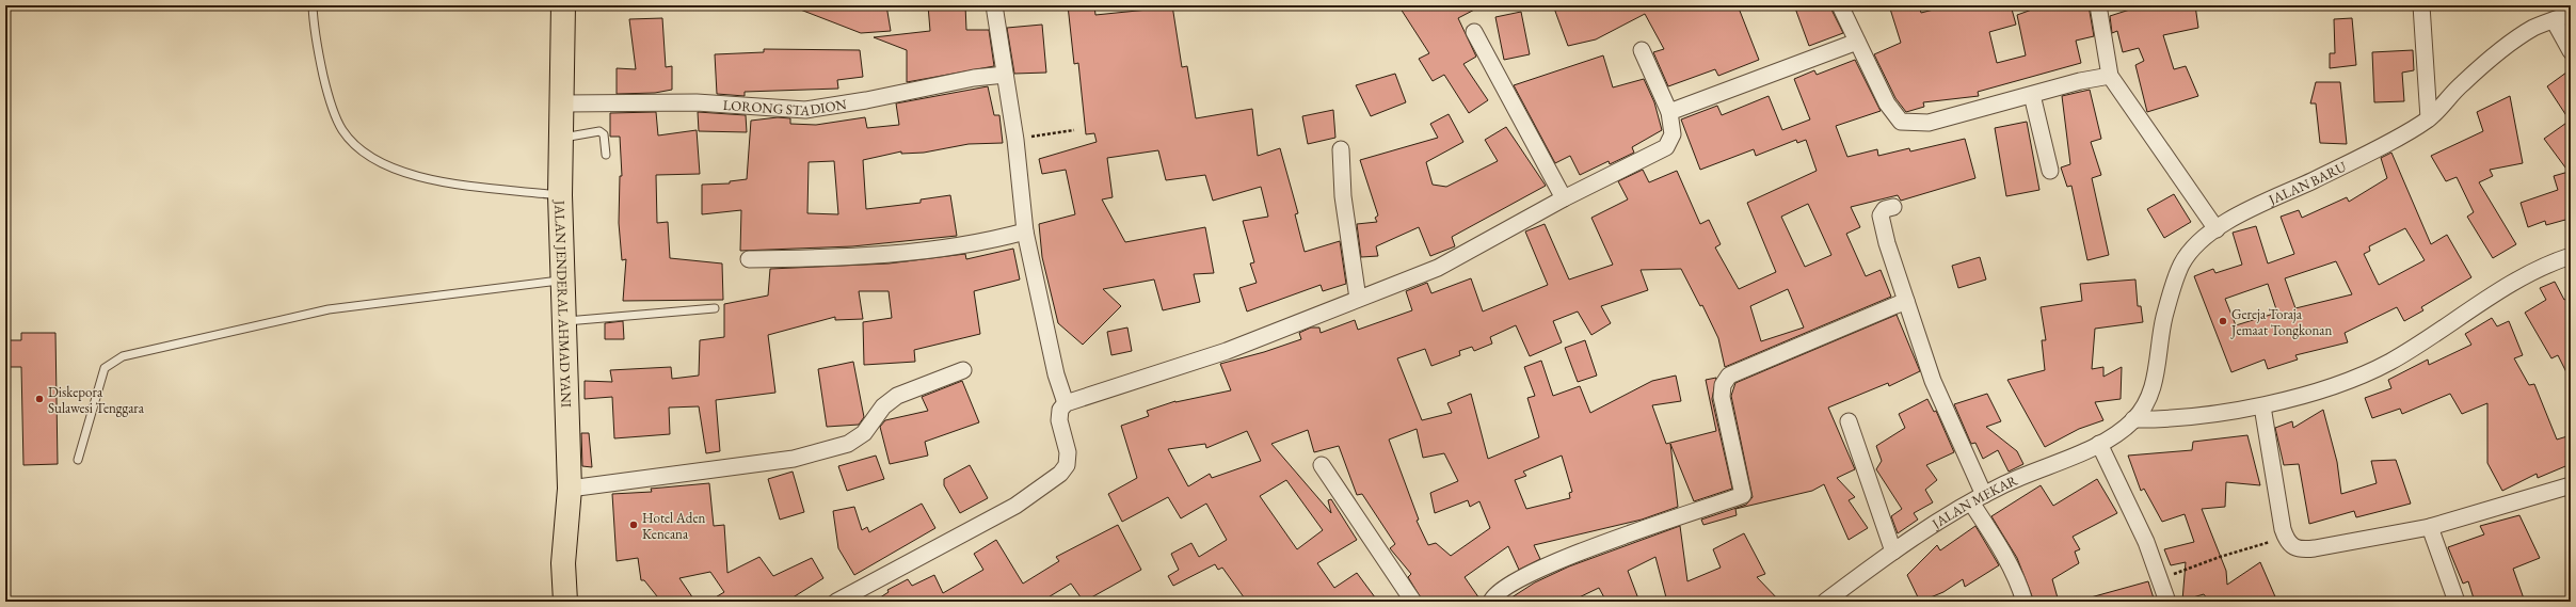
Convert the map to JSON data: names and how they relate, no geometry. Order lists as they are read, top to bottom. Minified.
{"streets":{"highway":["JALAN JENDERAL AHMAD YANI"],"street":["LORONG STADION","JALAN BARU","JALAN MEKAR"]},"crossings":[["LORONG STADION","JALAN JENDERAL AHMAD YANI"],["JALAN BARU","JALAN MEKAR"]],"places":["Gereja Toraja Jemaat Tongkonan","Diskepora Sulawesi Tenggara","Hotel Aden Kencana"]}
